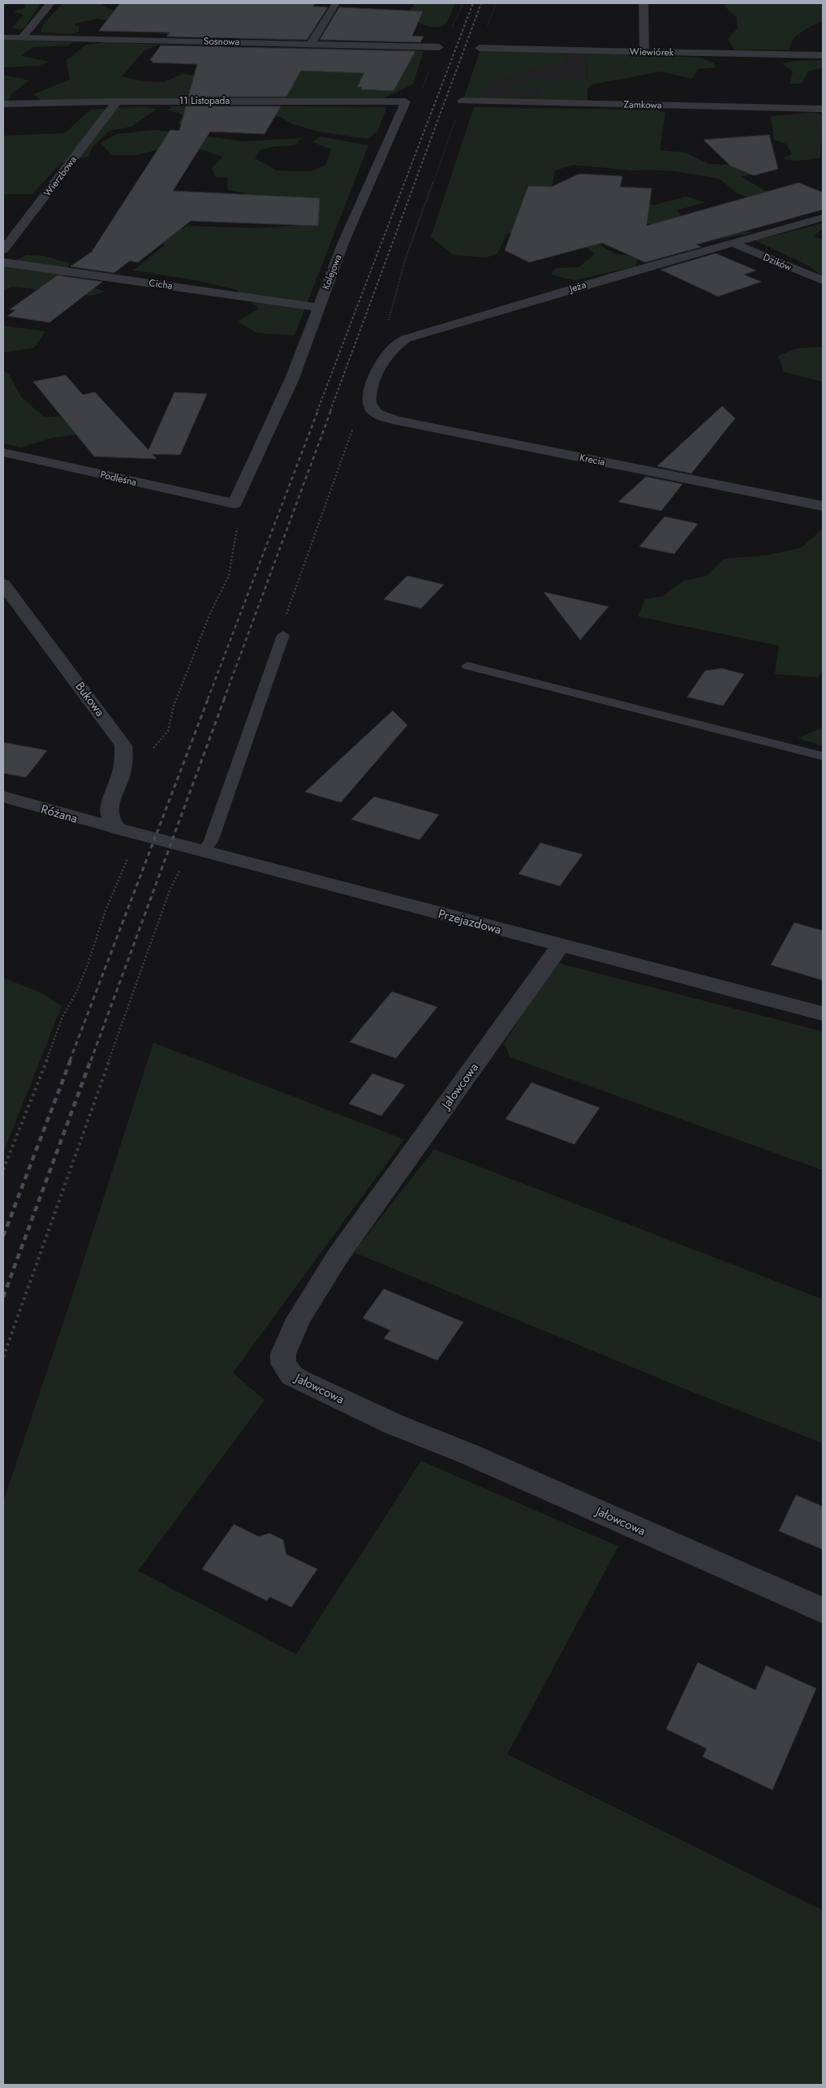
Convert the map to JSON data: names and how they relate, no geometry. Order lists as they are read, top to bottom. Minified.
{"streets":{"street":["Sosnowa","Wiewiórek","11 Listopada","Zamkowa","Wierzbowa","Dzików","Kolejowa","Cicha","Jeża","Krecia","Podleśna","Bukowa","Różana","Przejazdowa","Jałowcowa"]},"crossings":[["11 Listopada","Wierzbowa"],["11 Listopada","Kolejowa"],["Dzików","Jeża"],["Kolejowa","Cicha"],["Kolejowa","Podleśna"],["Jeża","Krecia"],["Bukowa","Różana"],["Bukowa","Przejazdowa"],["Różana","Przejazdowa"],["Przejazdowa","Jałowcowa"]]}
